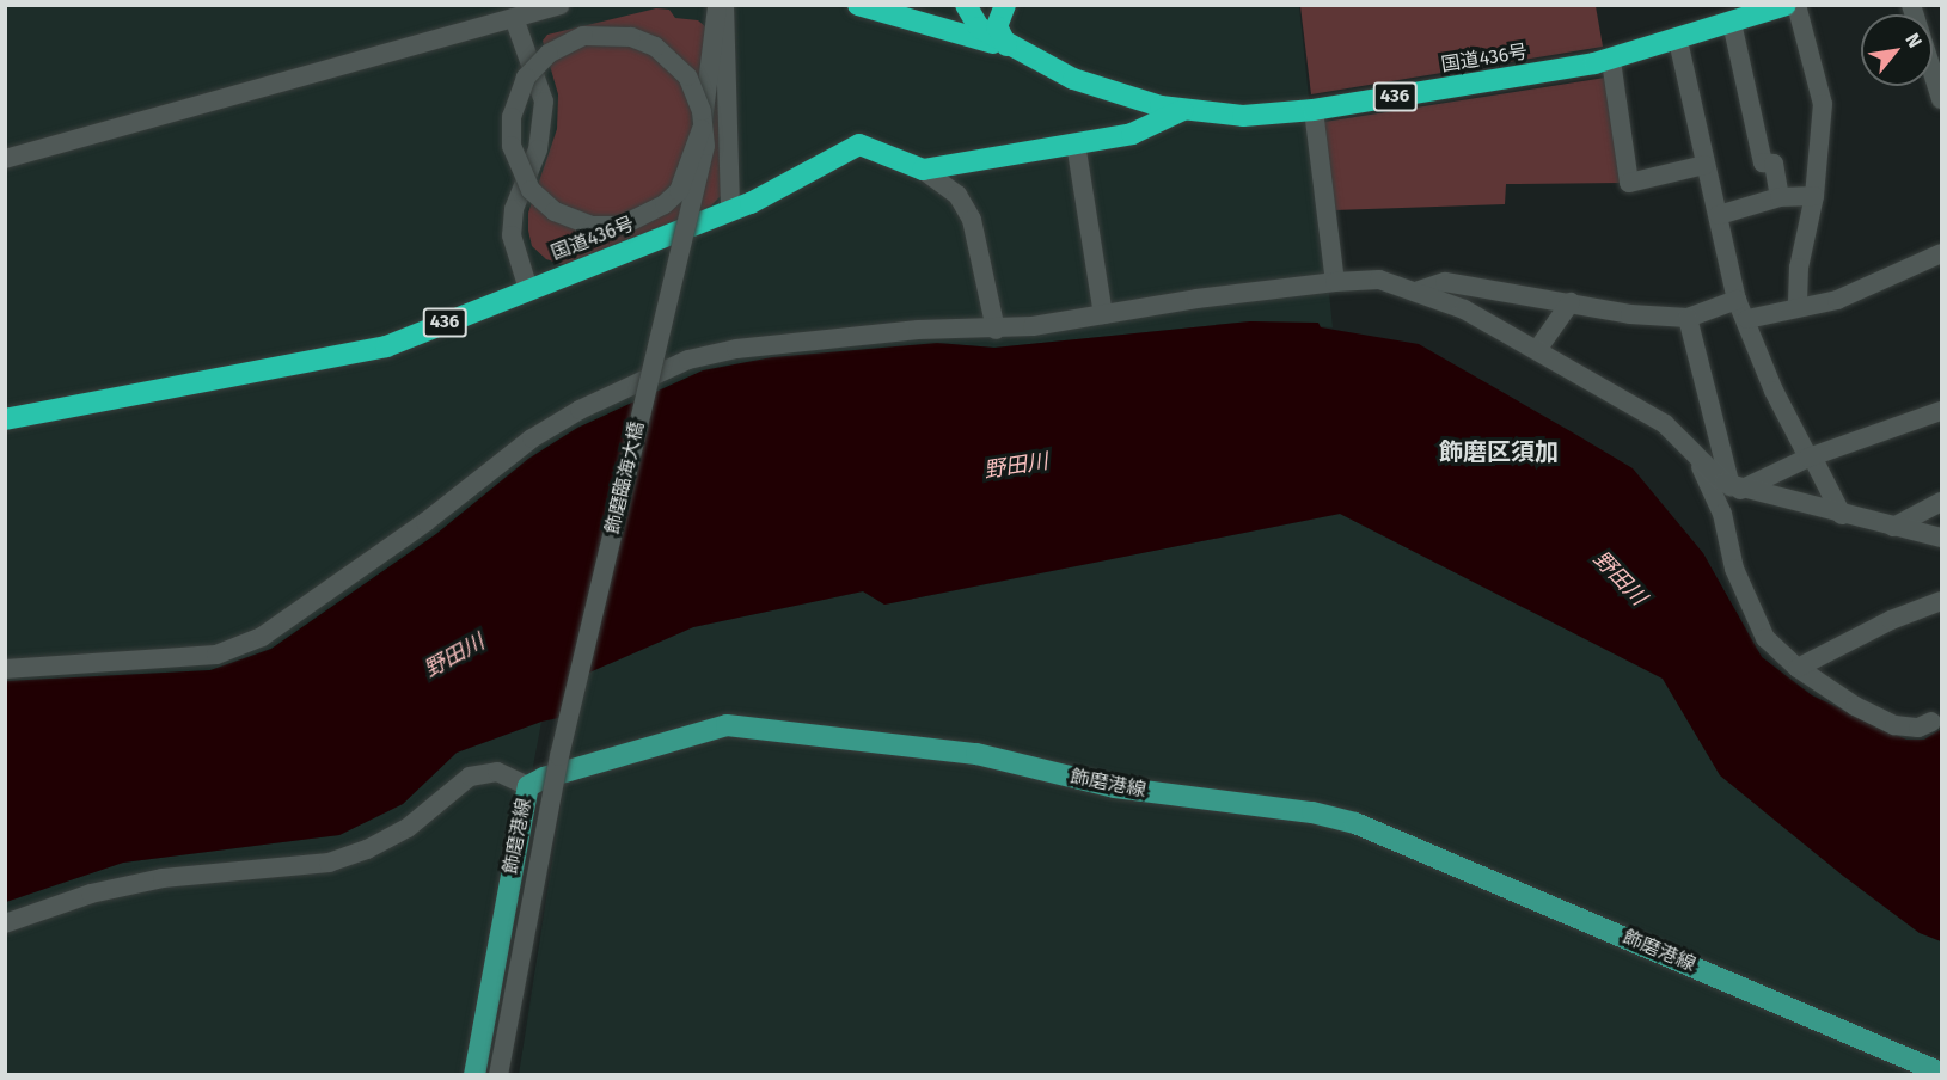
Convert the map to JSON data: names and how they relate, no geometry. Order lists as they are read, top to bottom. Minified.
{"streets":{"highway":["国道436号","436"],"main road":["飾磨港線"],"street":["飾磨臨海大橋"]},"districts":["飾磨区須加"],"water":["野田川"],"north":"top right"}
